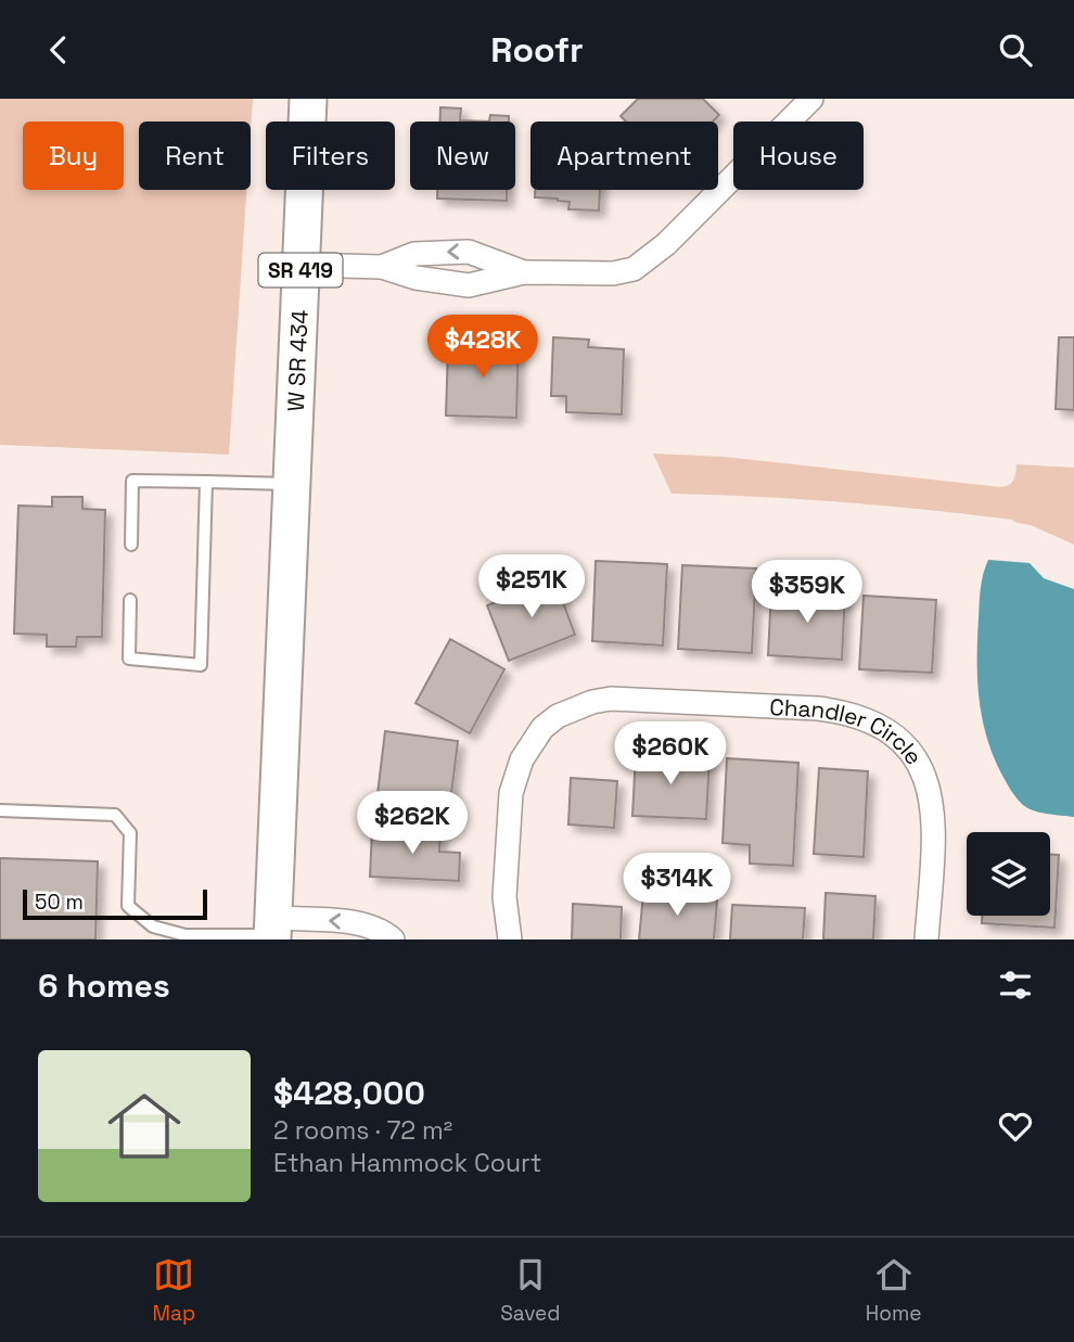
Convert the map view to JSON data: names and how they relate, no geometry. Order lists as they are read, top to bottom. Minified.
{"streets":{"main road":["SR 419","W SR 434"],"street":["Chandler Circle"]},"crossings":[["SR 419","W SR 434"]],"scale_bar":"50 m","page":{"header":"Roofr","chip":["Buy","Rent","Filters","New","Apartment","House"],"price":["$428K","$251K","$359K","$260K","$262K","$314K"],"scale":"50 m","heading":"6 homes","list":[{"name":"$428,000","note":"2 rooms · 72 m² · Ethan Hammock Court"}],"tabs":["Map","Saved","Home"]}}
